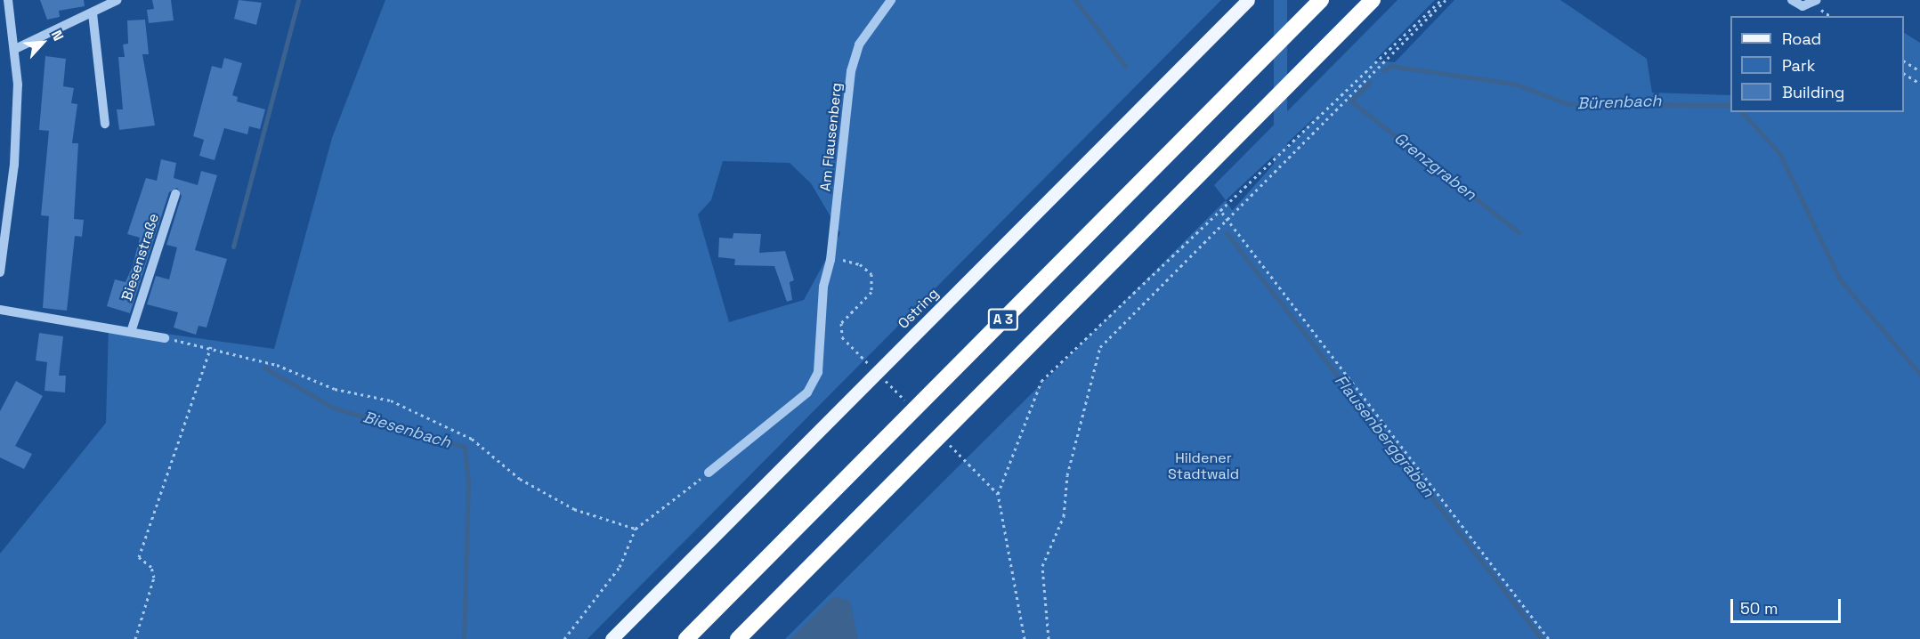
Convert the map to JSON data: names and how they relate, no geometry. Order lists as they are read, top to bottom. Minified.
{"streets":{"highway":["A 3"],"main road":["Ostring"],"street":["Am Flausenberg","Biesenstraße"]},"water":["Bürenbach","Grenzgraben","Biesenbach","Flausenberggraben"],"parks":["Hildener Stadtwald"],"legend":["Road","Park","Building"],"scale_bar":"50 m","north":"top right"}
